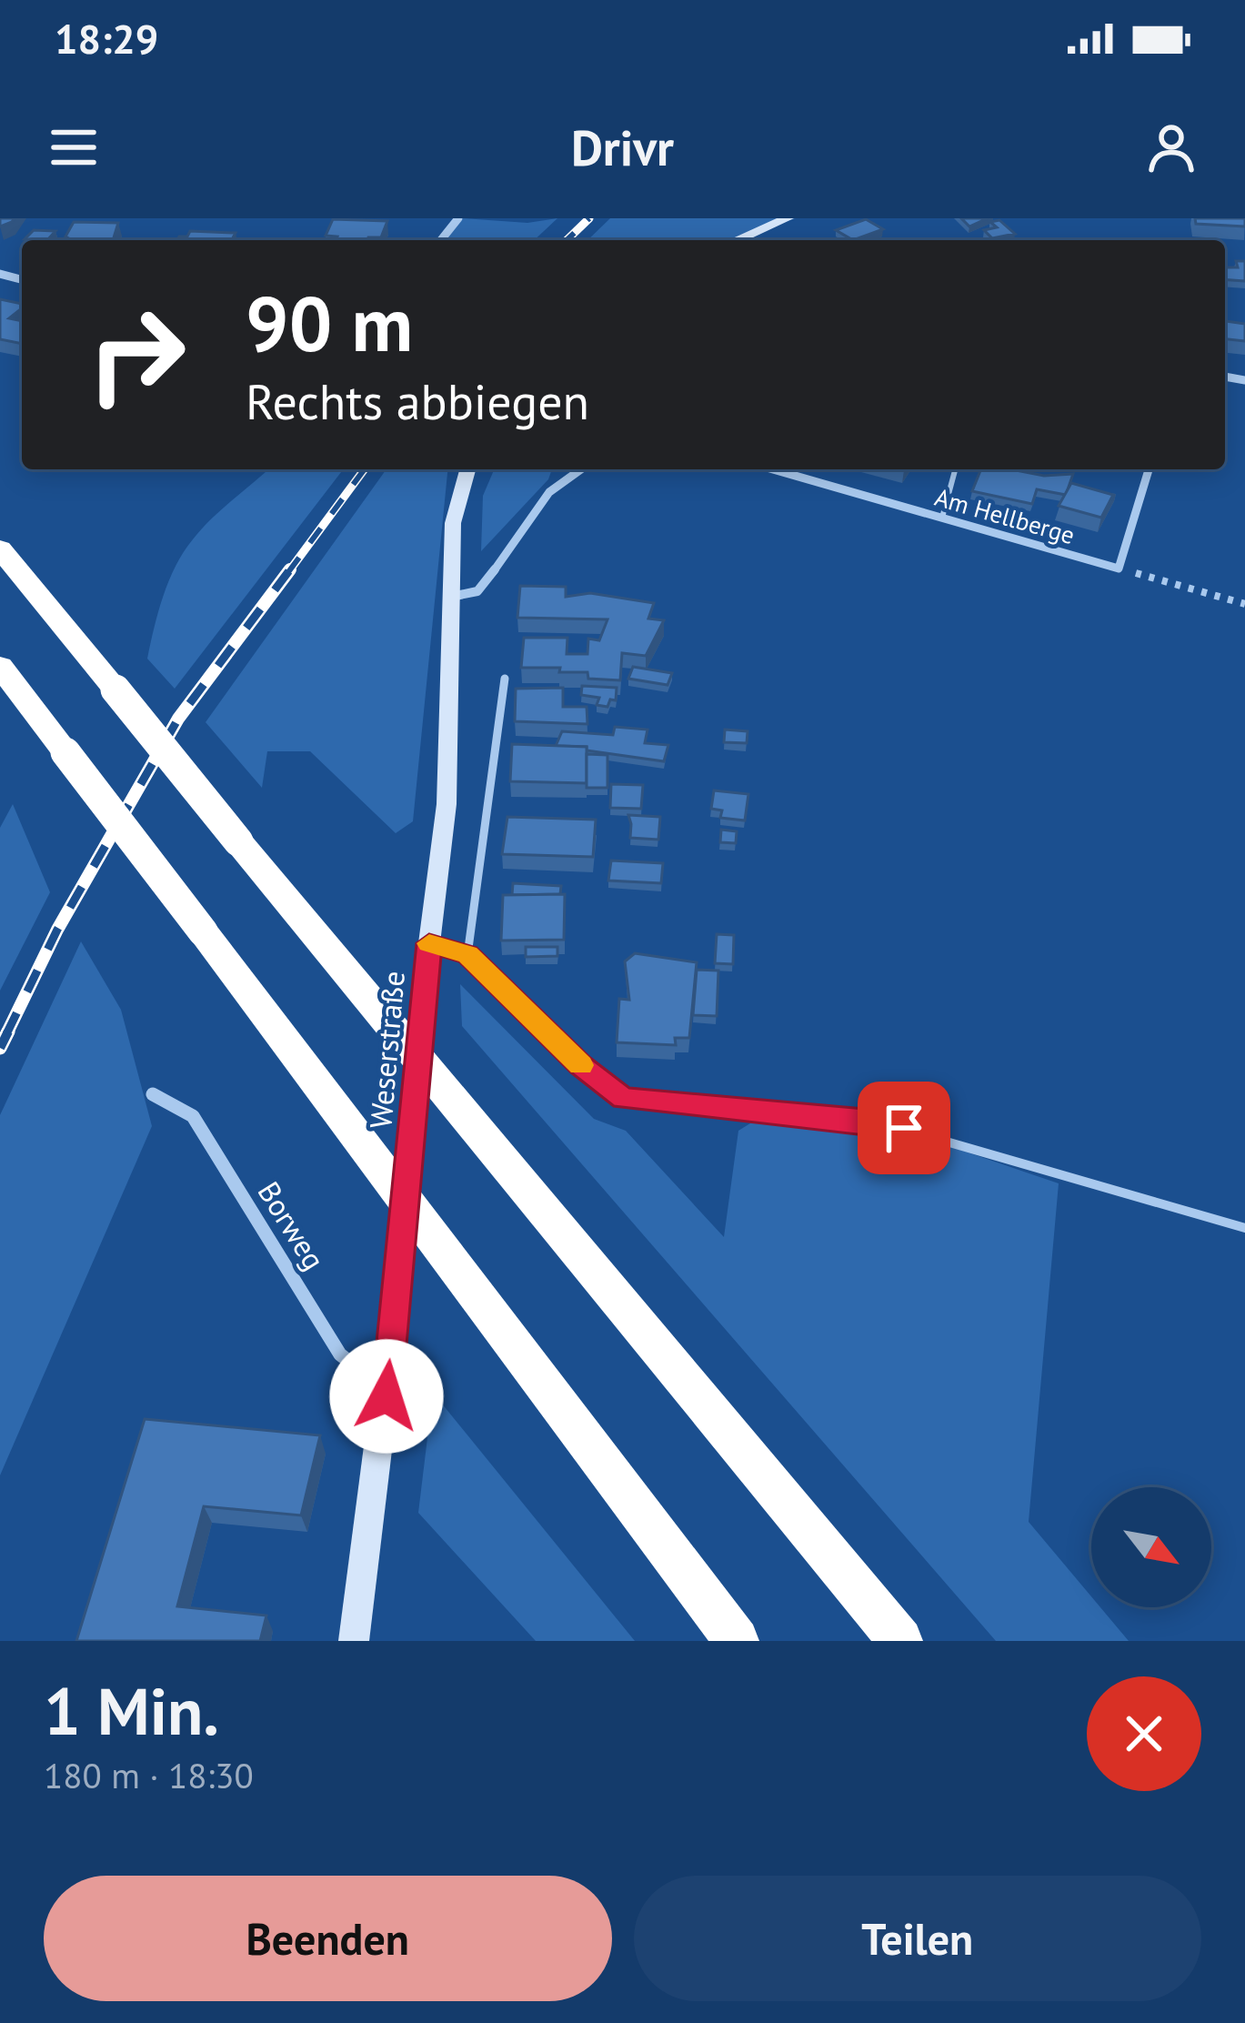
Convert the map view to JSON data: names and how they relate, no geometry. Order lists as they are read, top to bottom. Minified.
{"streets":{"street":["Am Hellberge","Weserstraße","Borweg"]},"crossings":[["Weserstraße","Borweg"]],"north":"bottom right","page":{"status":"18:29","header":"Drivr","turn":["90 m","Rechts abbiegen"],"heading":["1 Min.","180 m · 18:30"],"buttons":["Beenden","Teilen"]}}
